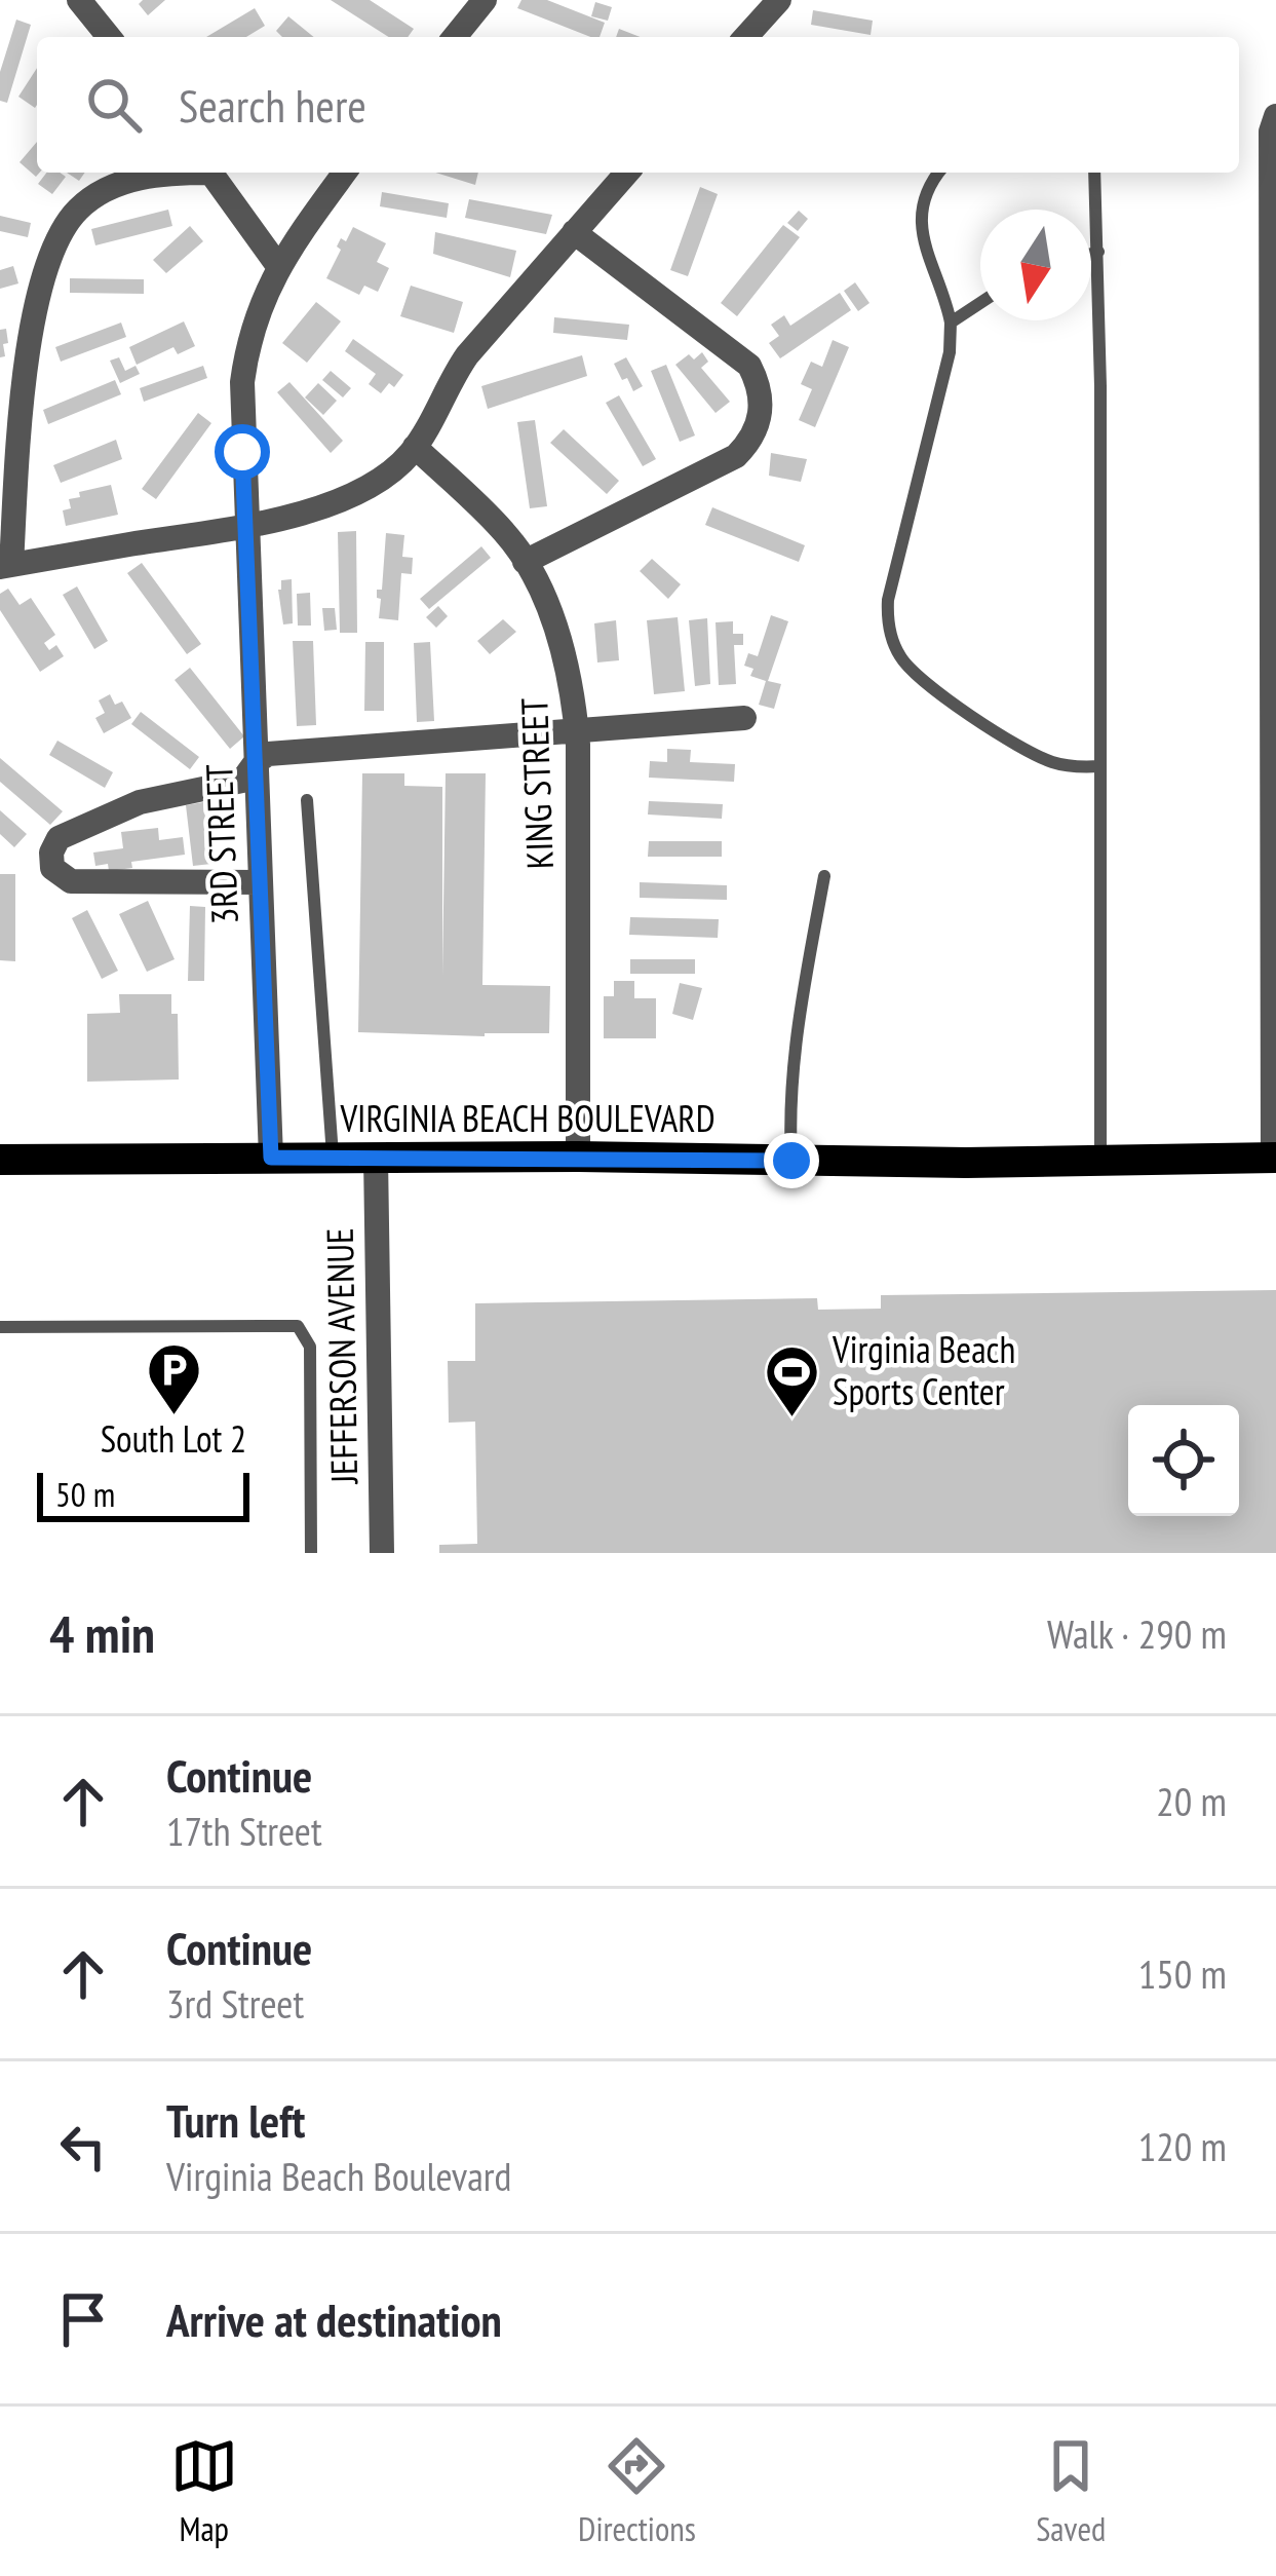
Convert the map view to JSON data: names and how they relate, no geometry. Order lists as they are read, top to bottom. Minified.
{"streets":{"main road":["VIRGINIA BEACH BOULEVARD"],"street":["KING STREET","3RD STREET","JEFFERSON AVENUE"]},"crossings":[["KING STREET","VIRGINIA BEACH BOULEVARD"],["3RD STREET","VIRGINIA BEACH BOULEVARD"],["VIRGINIA BEACH BOULEVARD","JEFFERSON AVENUE"]],"places":{"parking":["South Lot 2"],"sports":["Virginia Beach Sports Center"]},"scale_bar":"50 m","north":"bottom","page":{"search":"Search here","scale":"50 m","heading":["4 min","Walk · 290 m"],"list":[["Continue","17th Street","20 m"],["Continue","3rd Street","150 m"],["Turn left","Virginia Beach Boulevard","120 m"],"Arrive at destination"],"nav":["Map","Directions","Saved"]}}
